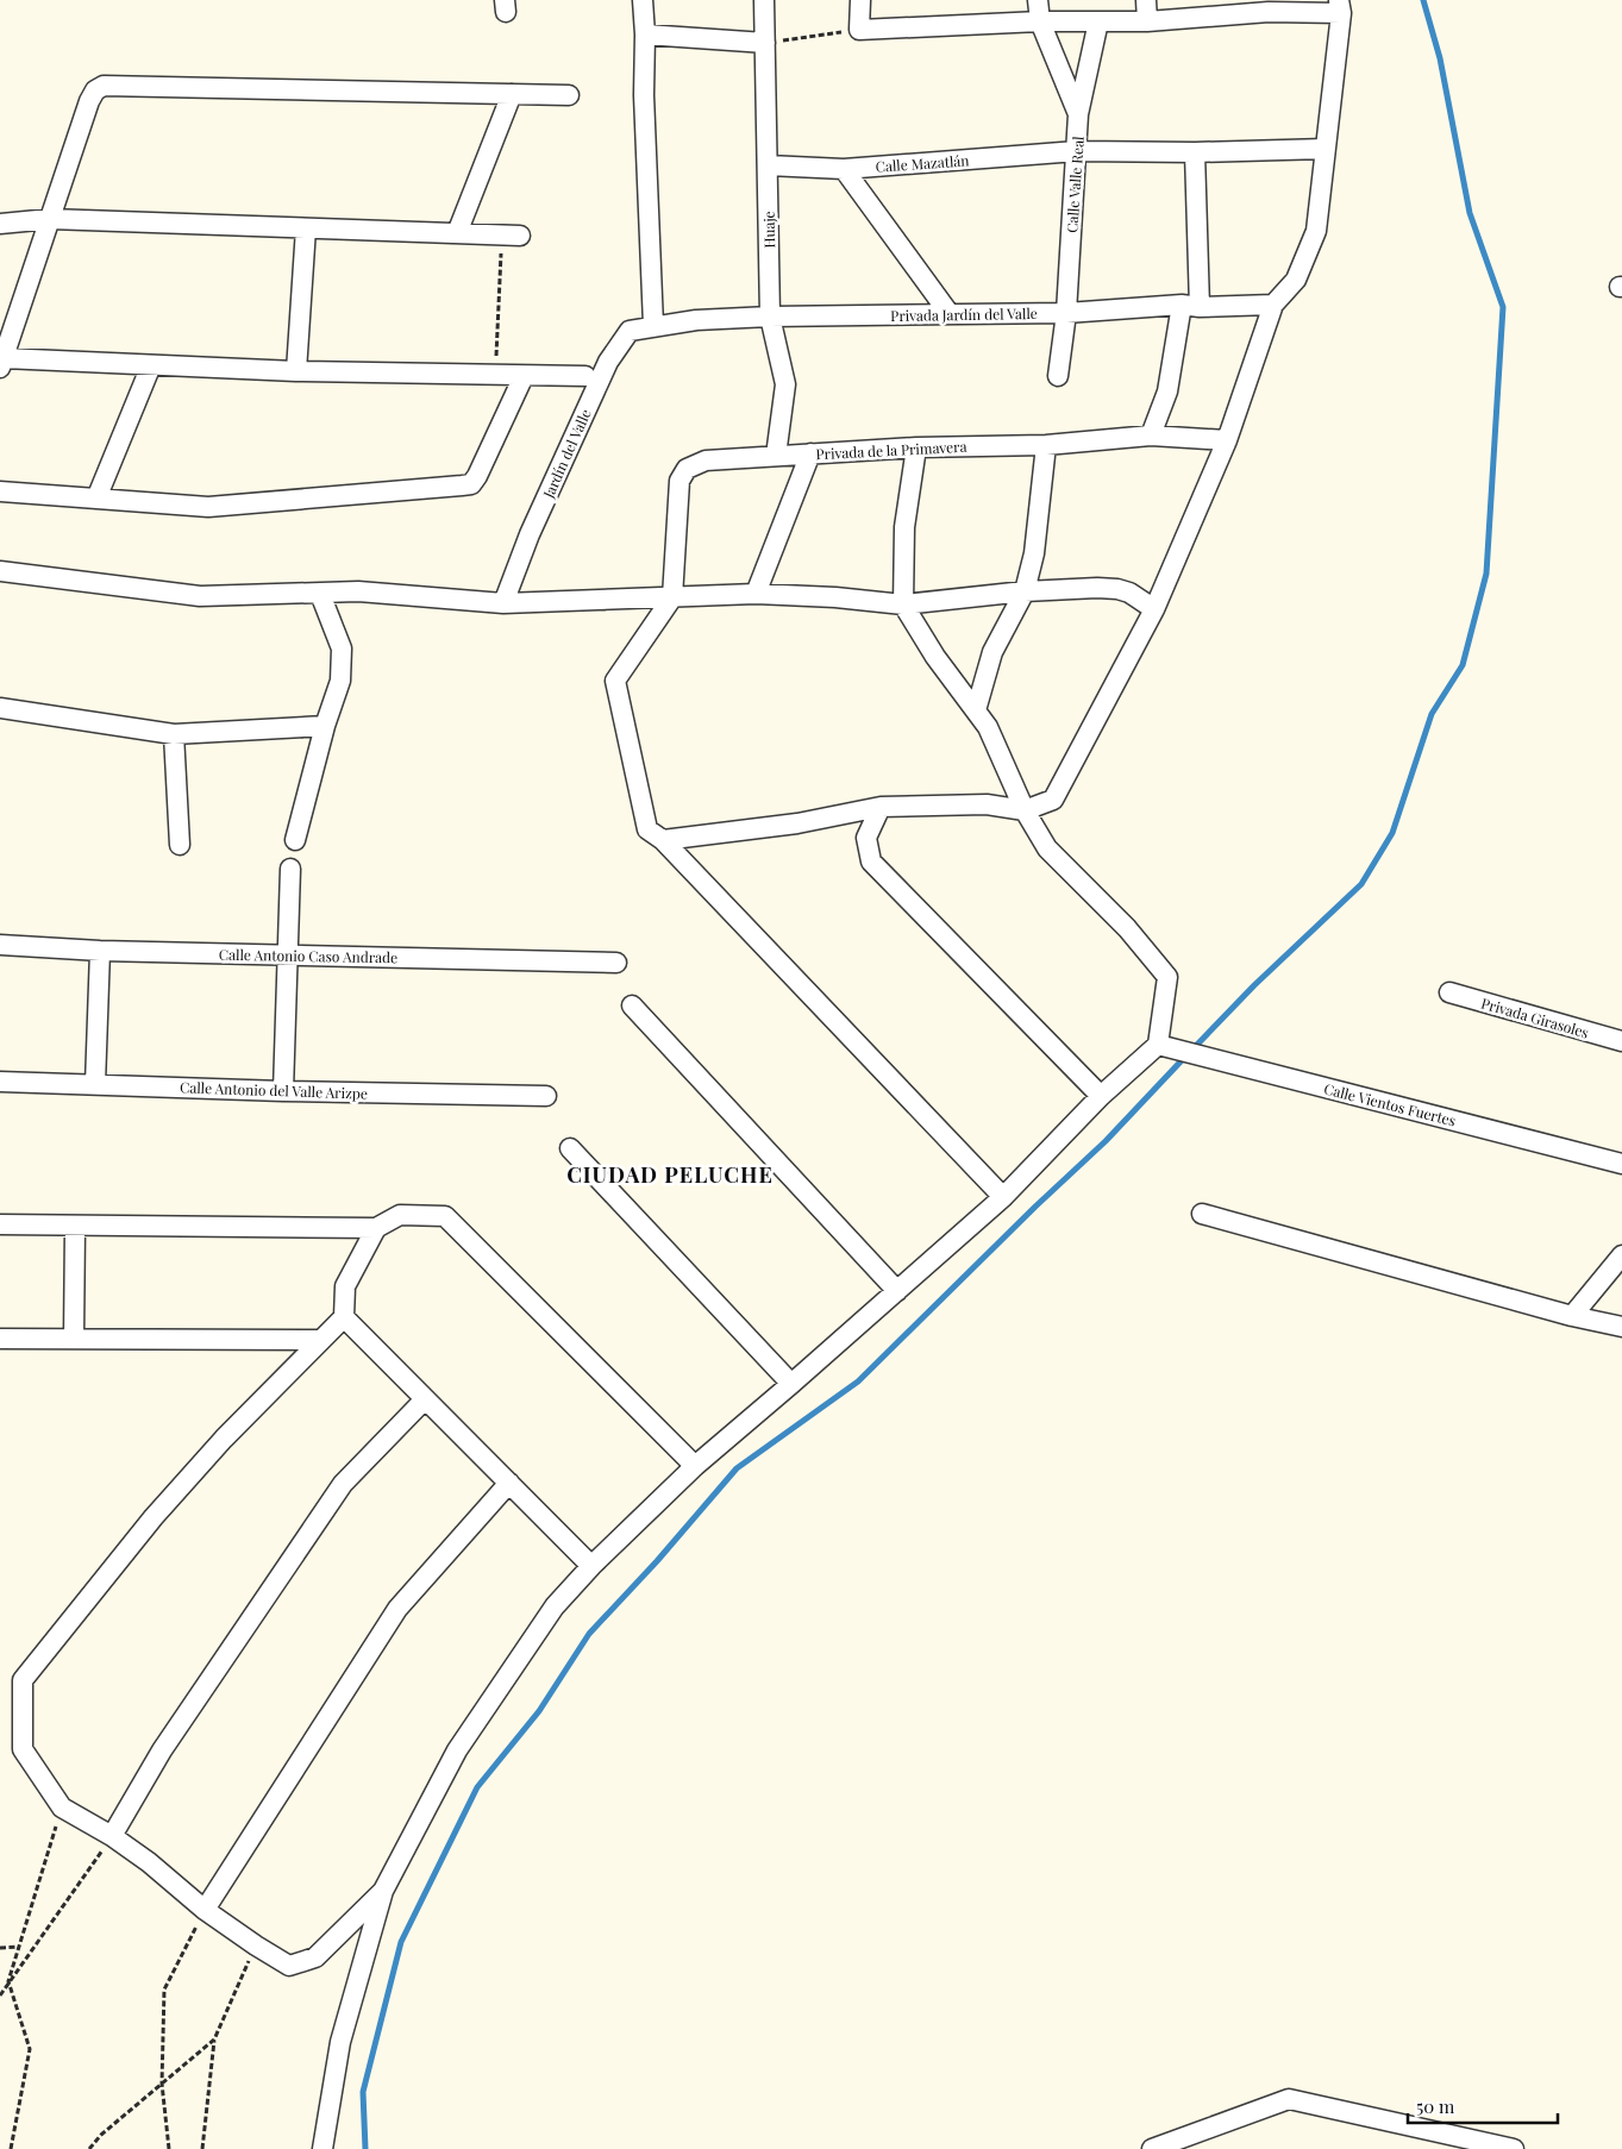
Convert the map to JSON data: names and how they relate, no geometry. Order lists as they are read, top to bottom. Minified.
{"streets":{"street":["Calle Mazatlán","Calle Valle Real","Huaje","Privada Jardín del Valle","Privada de la Primavera","Jardín del Valle","Calle Antonio Caso Andrade","Privada Girasoles","Calle Antonio del Valle Arizpe","Calle Vientos Fuertes"]},"crossings":[["Calle Mazatlán","Calle Valle Real"],["Calle Mazatlán","Huaje"],["Calle Valle Real","Privada Jardín del Valle"],["Huaje","Privada Jardín del Valle"],["Huaje","Privada de la Primavera"],["Privada Jardín del Valle","Jardín del Valle"]],"districts":["CIUDAD PELUCHE"],"scale_bar":"50 m"}
